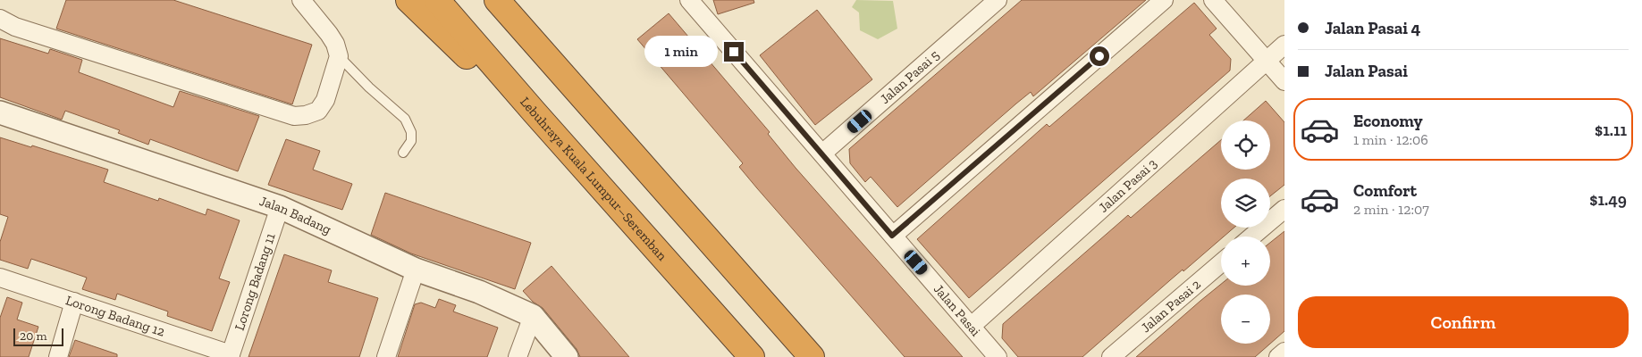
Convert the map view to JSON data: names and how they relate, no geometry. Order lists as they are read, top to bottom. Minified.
{"streets":{"highway":["Lebuhraya Kuala Lumpur–Seremban"],"street":["Jalan Pasai 5","Jalan Pasai 3","Jalan Badang","Lorong Badang 11","Jalan Pasai 2","Jalan Pasai","Lorong Badang 12"]},"crossings":[["Jalan Pasai 5","Jalan Pasai"],["Jalan Pasai 3","Jalan Pasai"],["Jalan Badang","Lorong Badang 11"],["Lorong Badang 11","Lorong Badang 12"]],"scale_bar":"20 m","page":{"banner":["Jalan Pasai 4","Jalan Pasai"],"bubble":"1 min","list":[{"name":"Economy","note":"1 min · 12:06","value":"$1.11"},{"name":"Comfort","note":"2 min · 12:07","value":"$1.49"}],"map_buttons":["+","−"],"buttons":"Confirm","scale":"20 m"}}
